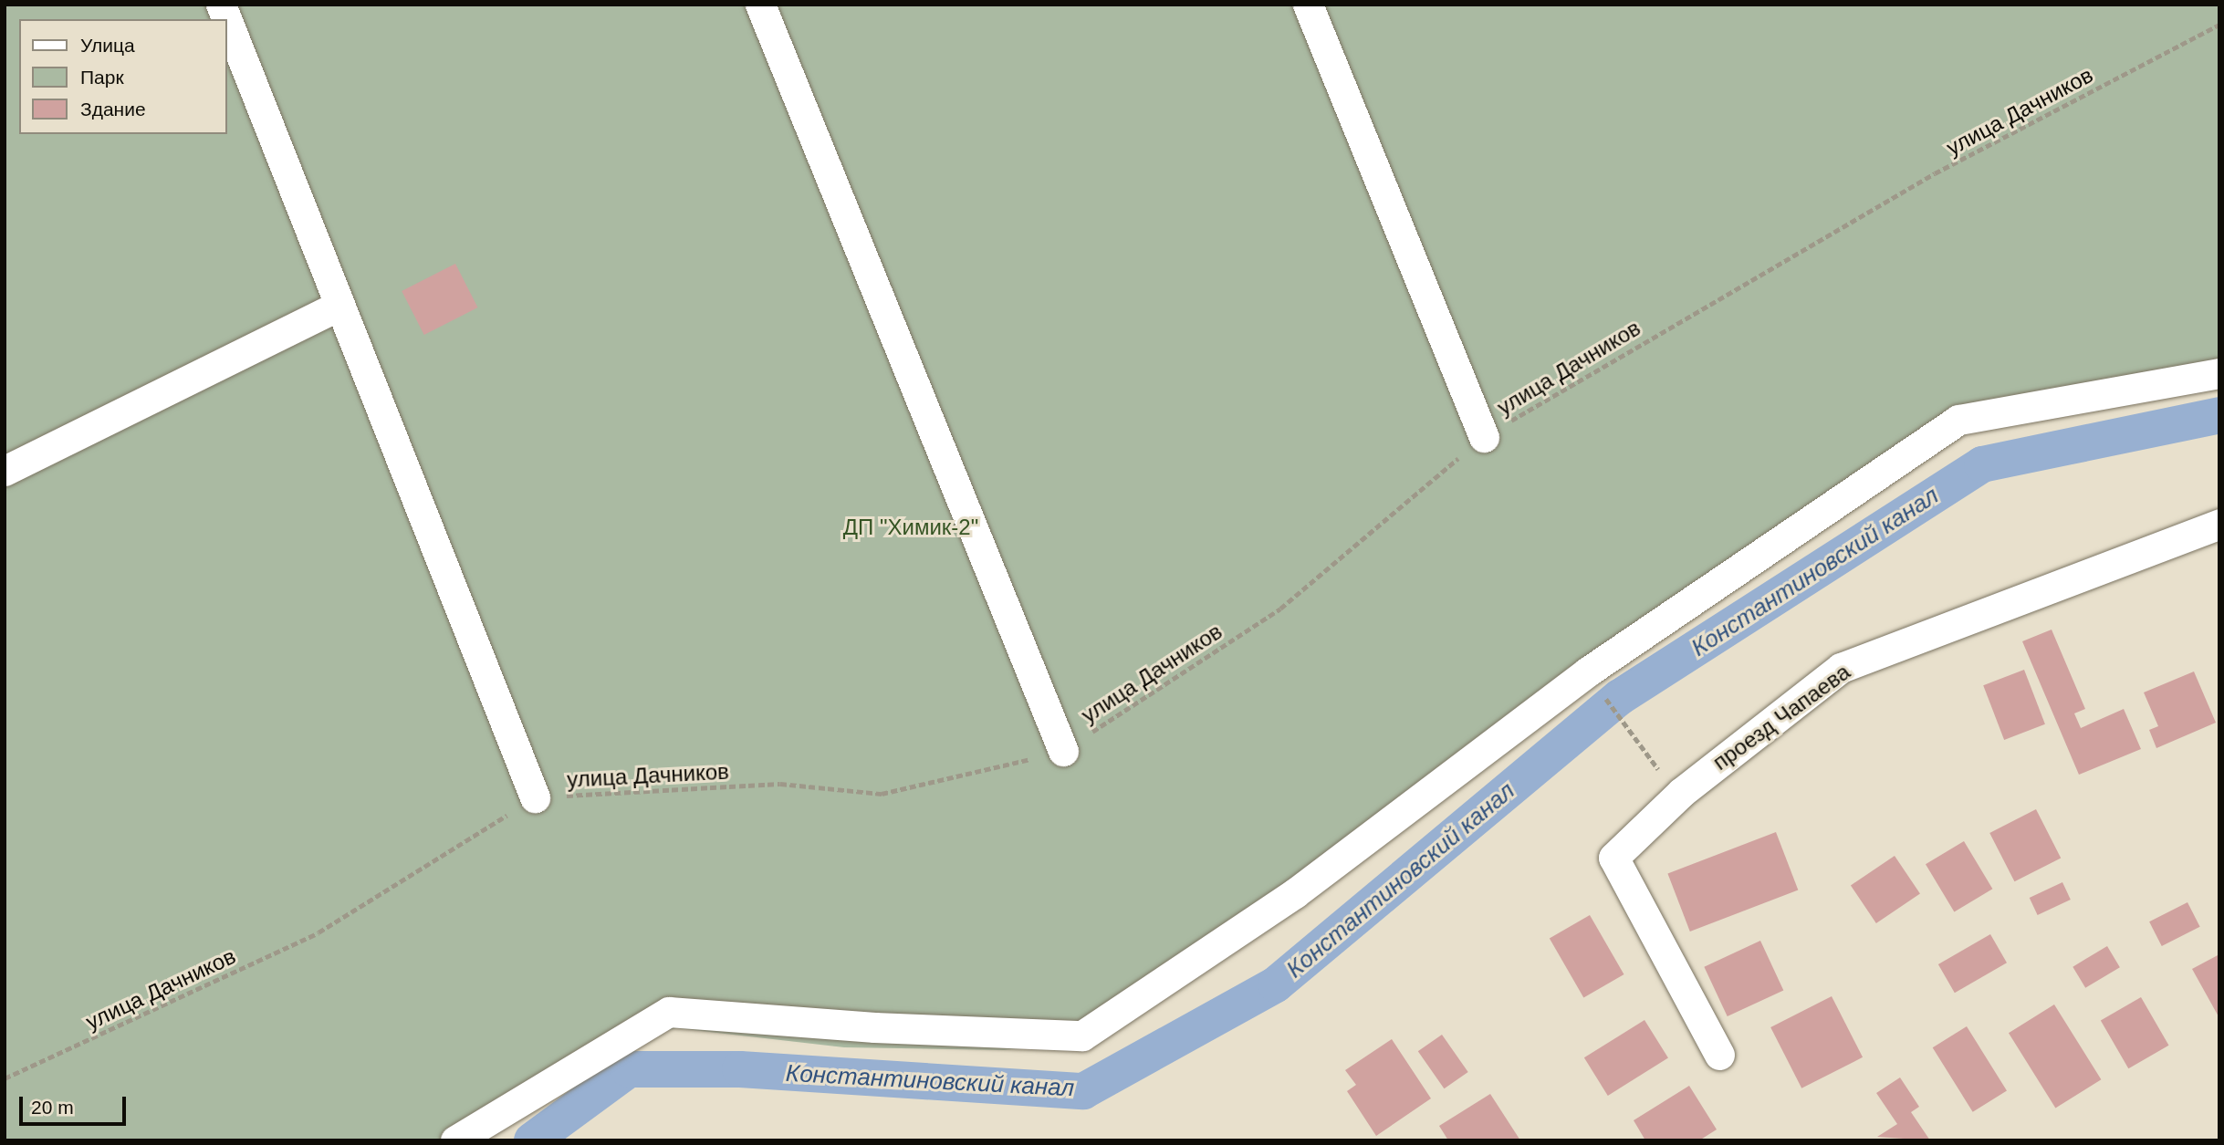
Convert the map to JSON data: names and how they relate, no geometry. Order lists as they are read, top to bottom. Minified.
{"streets":{"street":["проезд Чапаева"],"path":["улица Дачников"]},"water":["Константиновский канал"],"parks":["ДП \"Химик-2\""],"legend":["Улица","Парк","Здание"],"scale_bar":"20 m"}
